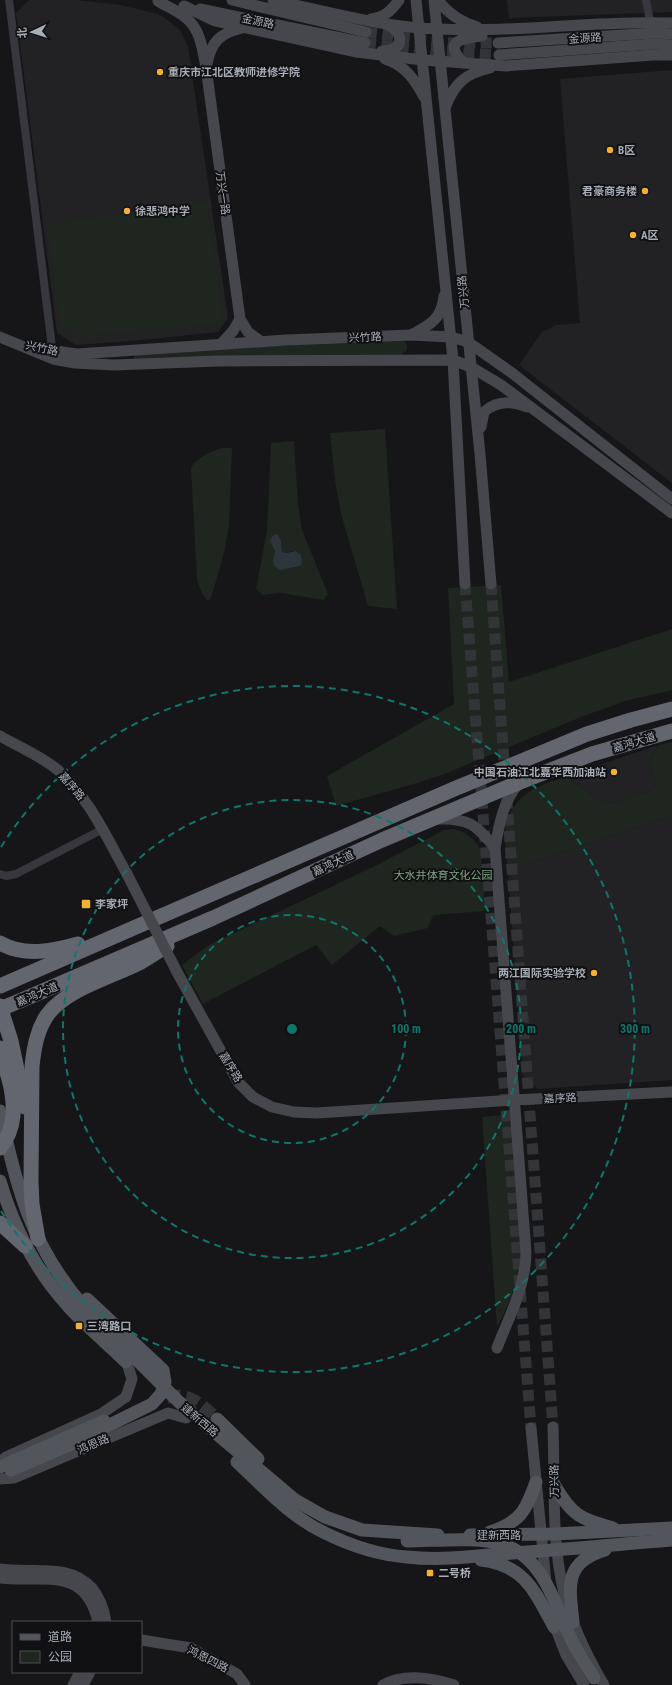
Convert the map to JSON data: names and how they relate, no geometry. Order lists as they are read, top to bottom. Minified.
{"streets":{"highway":["嘉鸿大道"],"main road":["建新西路"],"street":["金源路","万兴一路","万兴路","兴竹路","嘉序路","鸿恩路","鸿恩四路"]},"crossings":[["金源路","万兴一路"],["万兴路","兴竹路"],["万兴路","建新西路"],["建新西路","鸿恩路"]],"parks":["大水井体育文化公园"],"places":{"other":["重庆市江北区教师进修学院","B区","君豪商务楼","徐悲鸿中学","A区","中国石油江北嘉华西加油站","两江国际实验学校"],"transit":["李家坪","三湾路口","二号桥"]},"legend":["道路","公园"],"north":"left","rings":["100 m","200 m","300 m"]}
